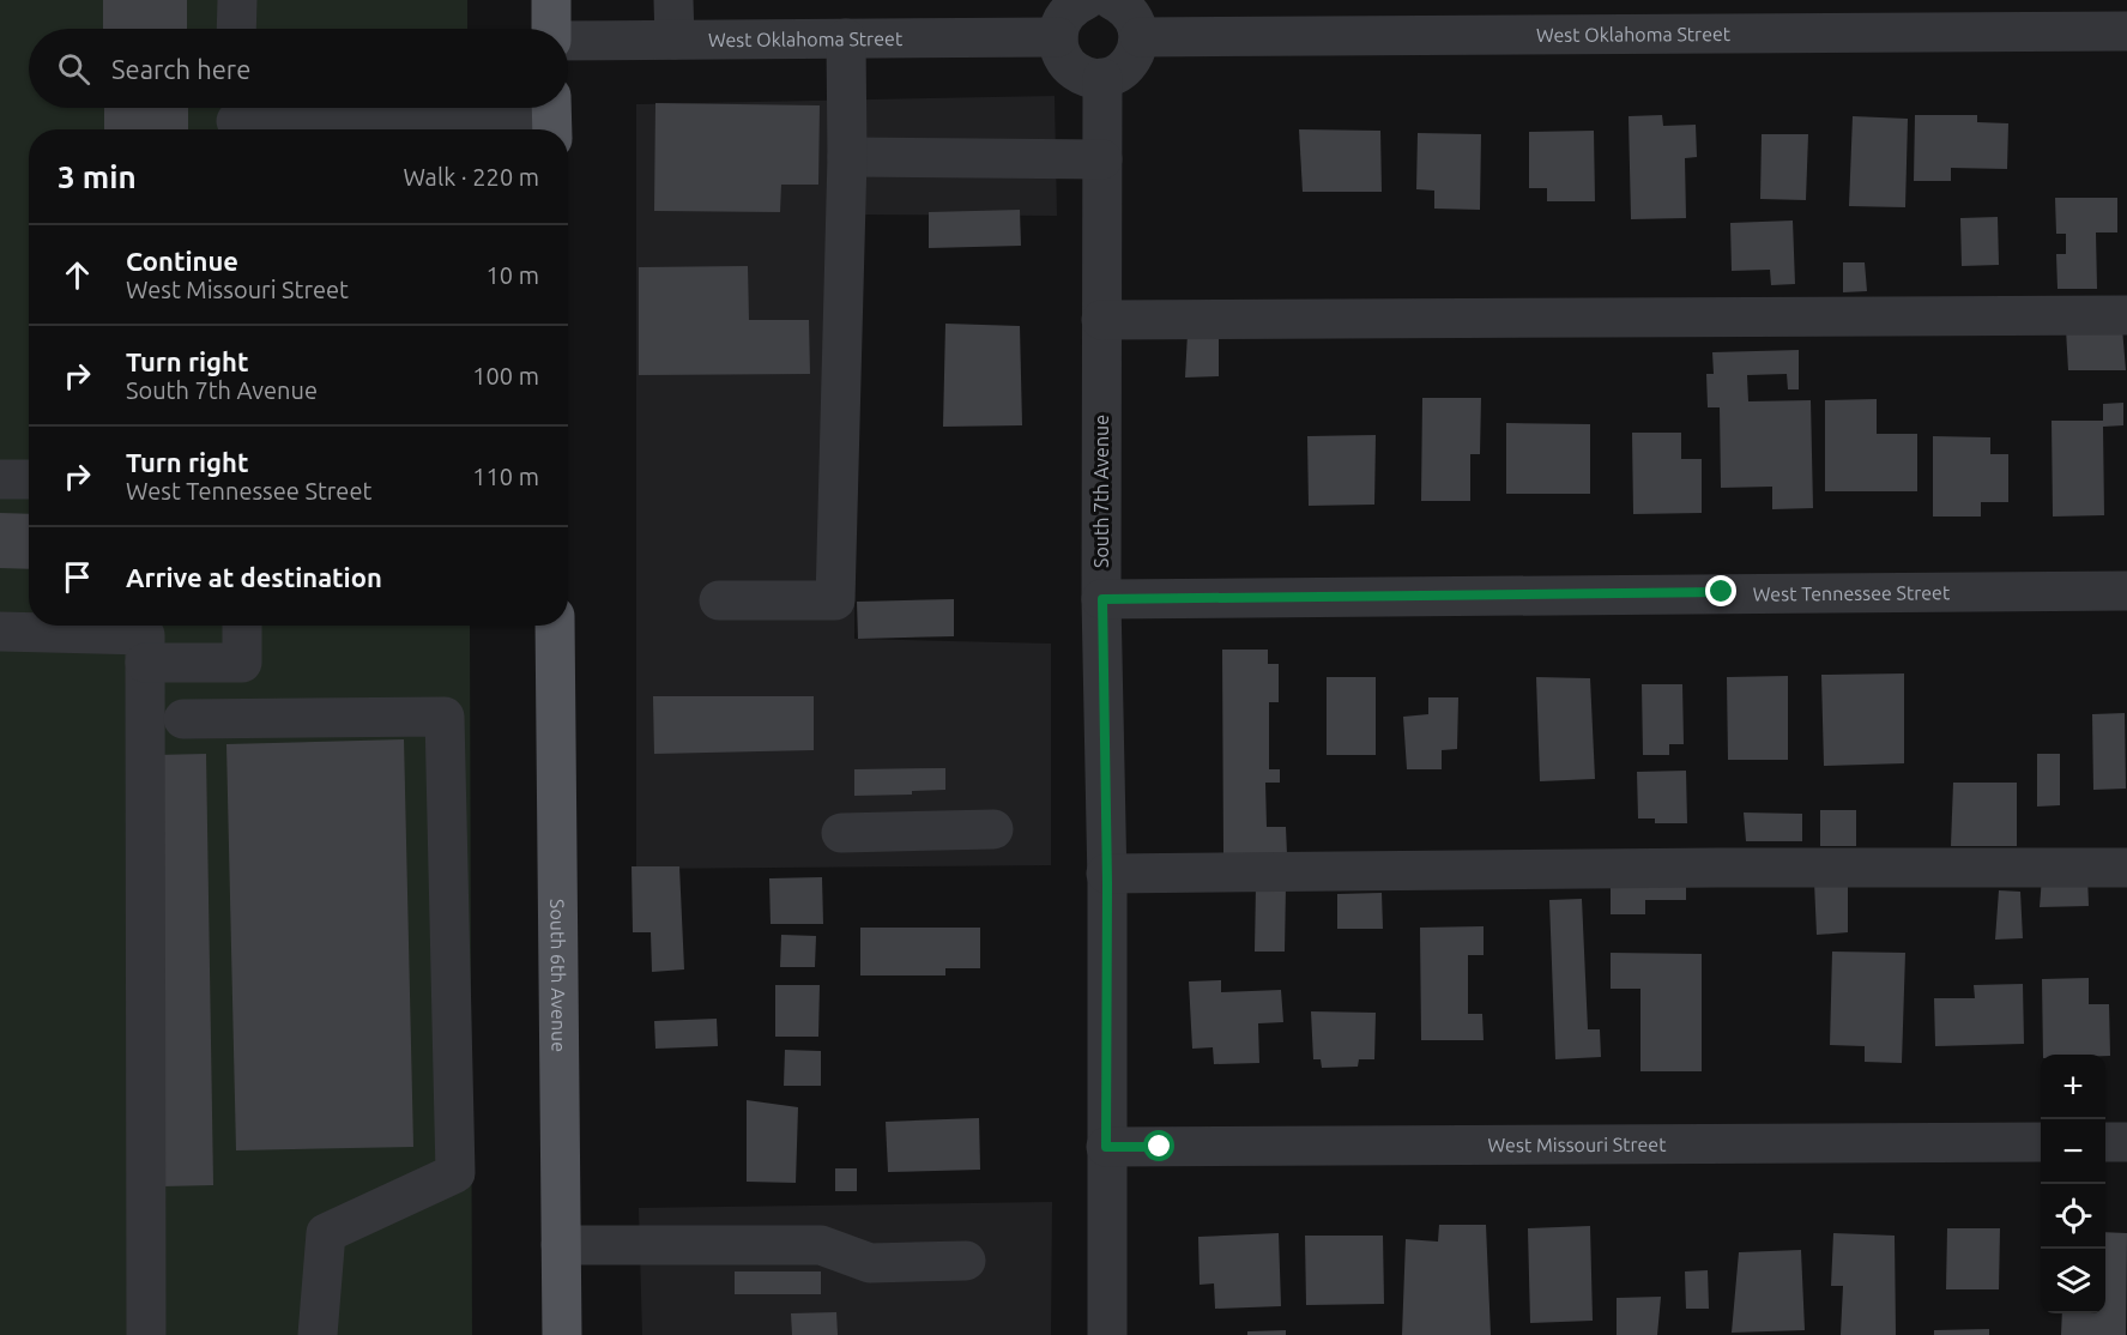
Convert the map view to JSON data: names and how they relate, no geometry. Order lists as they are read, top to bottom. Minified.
{"streets":{"main road":["South 6th Avenue"],"street":["West Oklahoma Street","South 7th Avenue","West Tennessee Street","West Missouri Street"]},"crossings":[["South 7th Avenue","West Tennessee Street"],["South 7th Avenue","West Missouri Street"]],"page":{"search":"Search here","heading":["3 min","Walk · 220 m"],"list":[["Continue","West Missouri Street","10 m"],["Turn right","South 7th Avenue","100 m"],["Turn right","West Tennessee Street","110 m"],"Arrive at destination"],"map_buttons":["+","−"]}}
